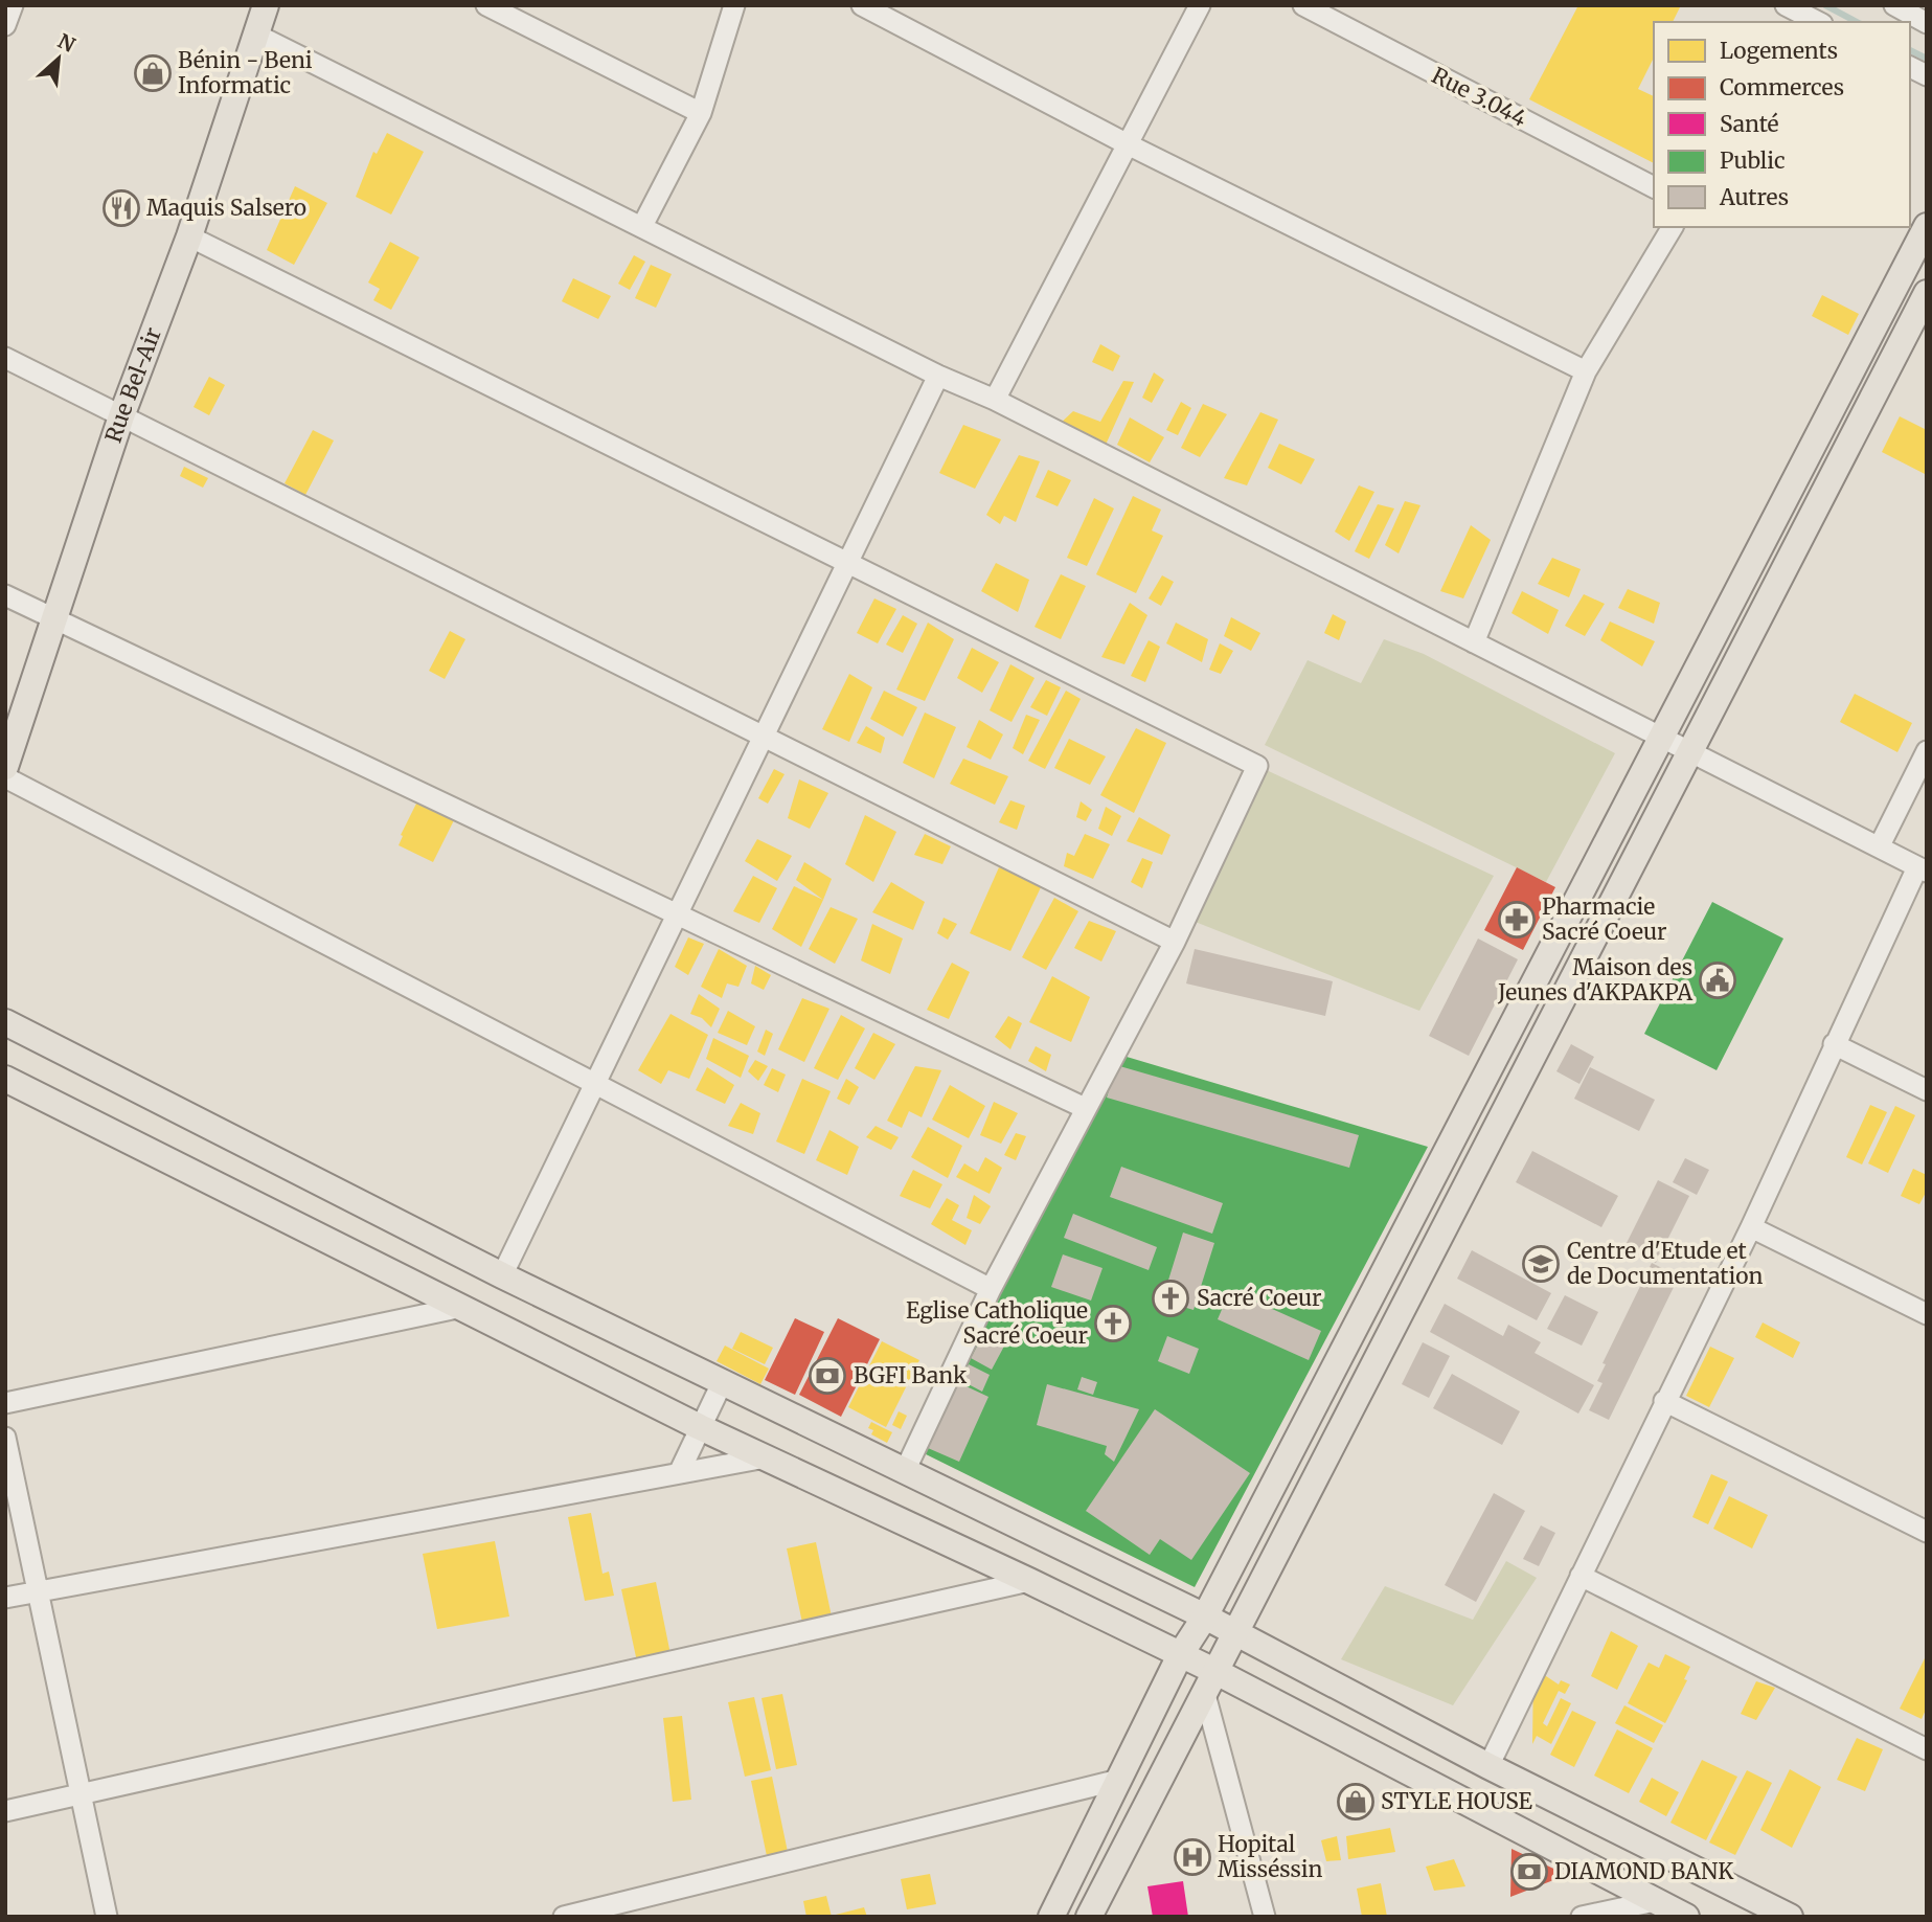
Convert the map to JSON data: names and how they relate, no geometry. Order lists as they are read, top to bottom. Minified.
{"streets":{"main road":["Rue Bel-Air"],"street":["Rue 3.044"]},"places":{"shop":["Bénin - Beni Informatic","STYLE HOUSE"],"restaurant":["Maquis Salsero"],"pharmacy":["Pharmacie Sacré Coeur"],"public building":["Maison des Jeunes d'AKPAKPA"],"school or university":["Centre d'Etude et de Documentation"],"church":["Sacré Coeur","Eglise Catholique Sacré Coeur"],"bank":["BGFI Bank","DIAMOND BANK"],"hospital":["Hopital Misséssin"]},"legend":["Logements","Commerces","Santé","Public","Autres"],"north":"top right"}
